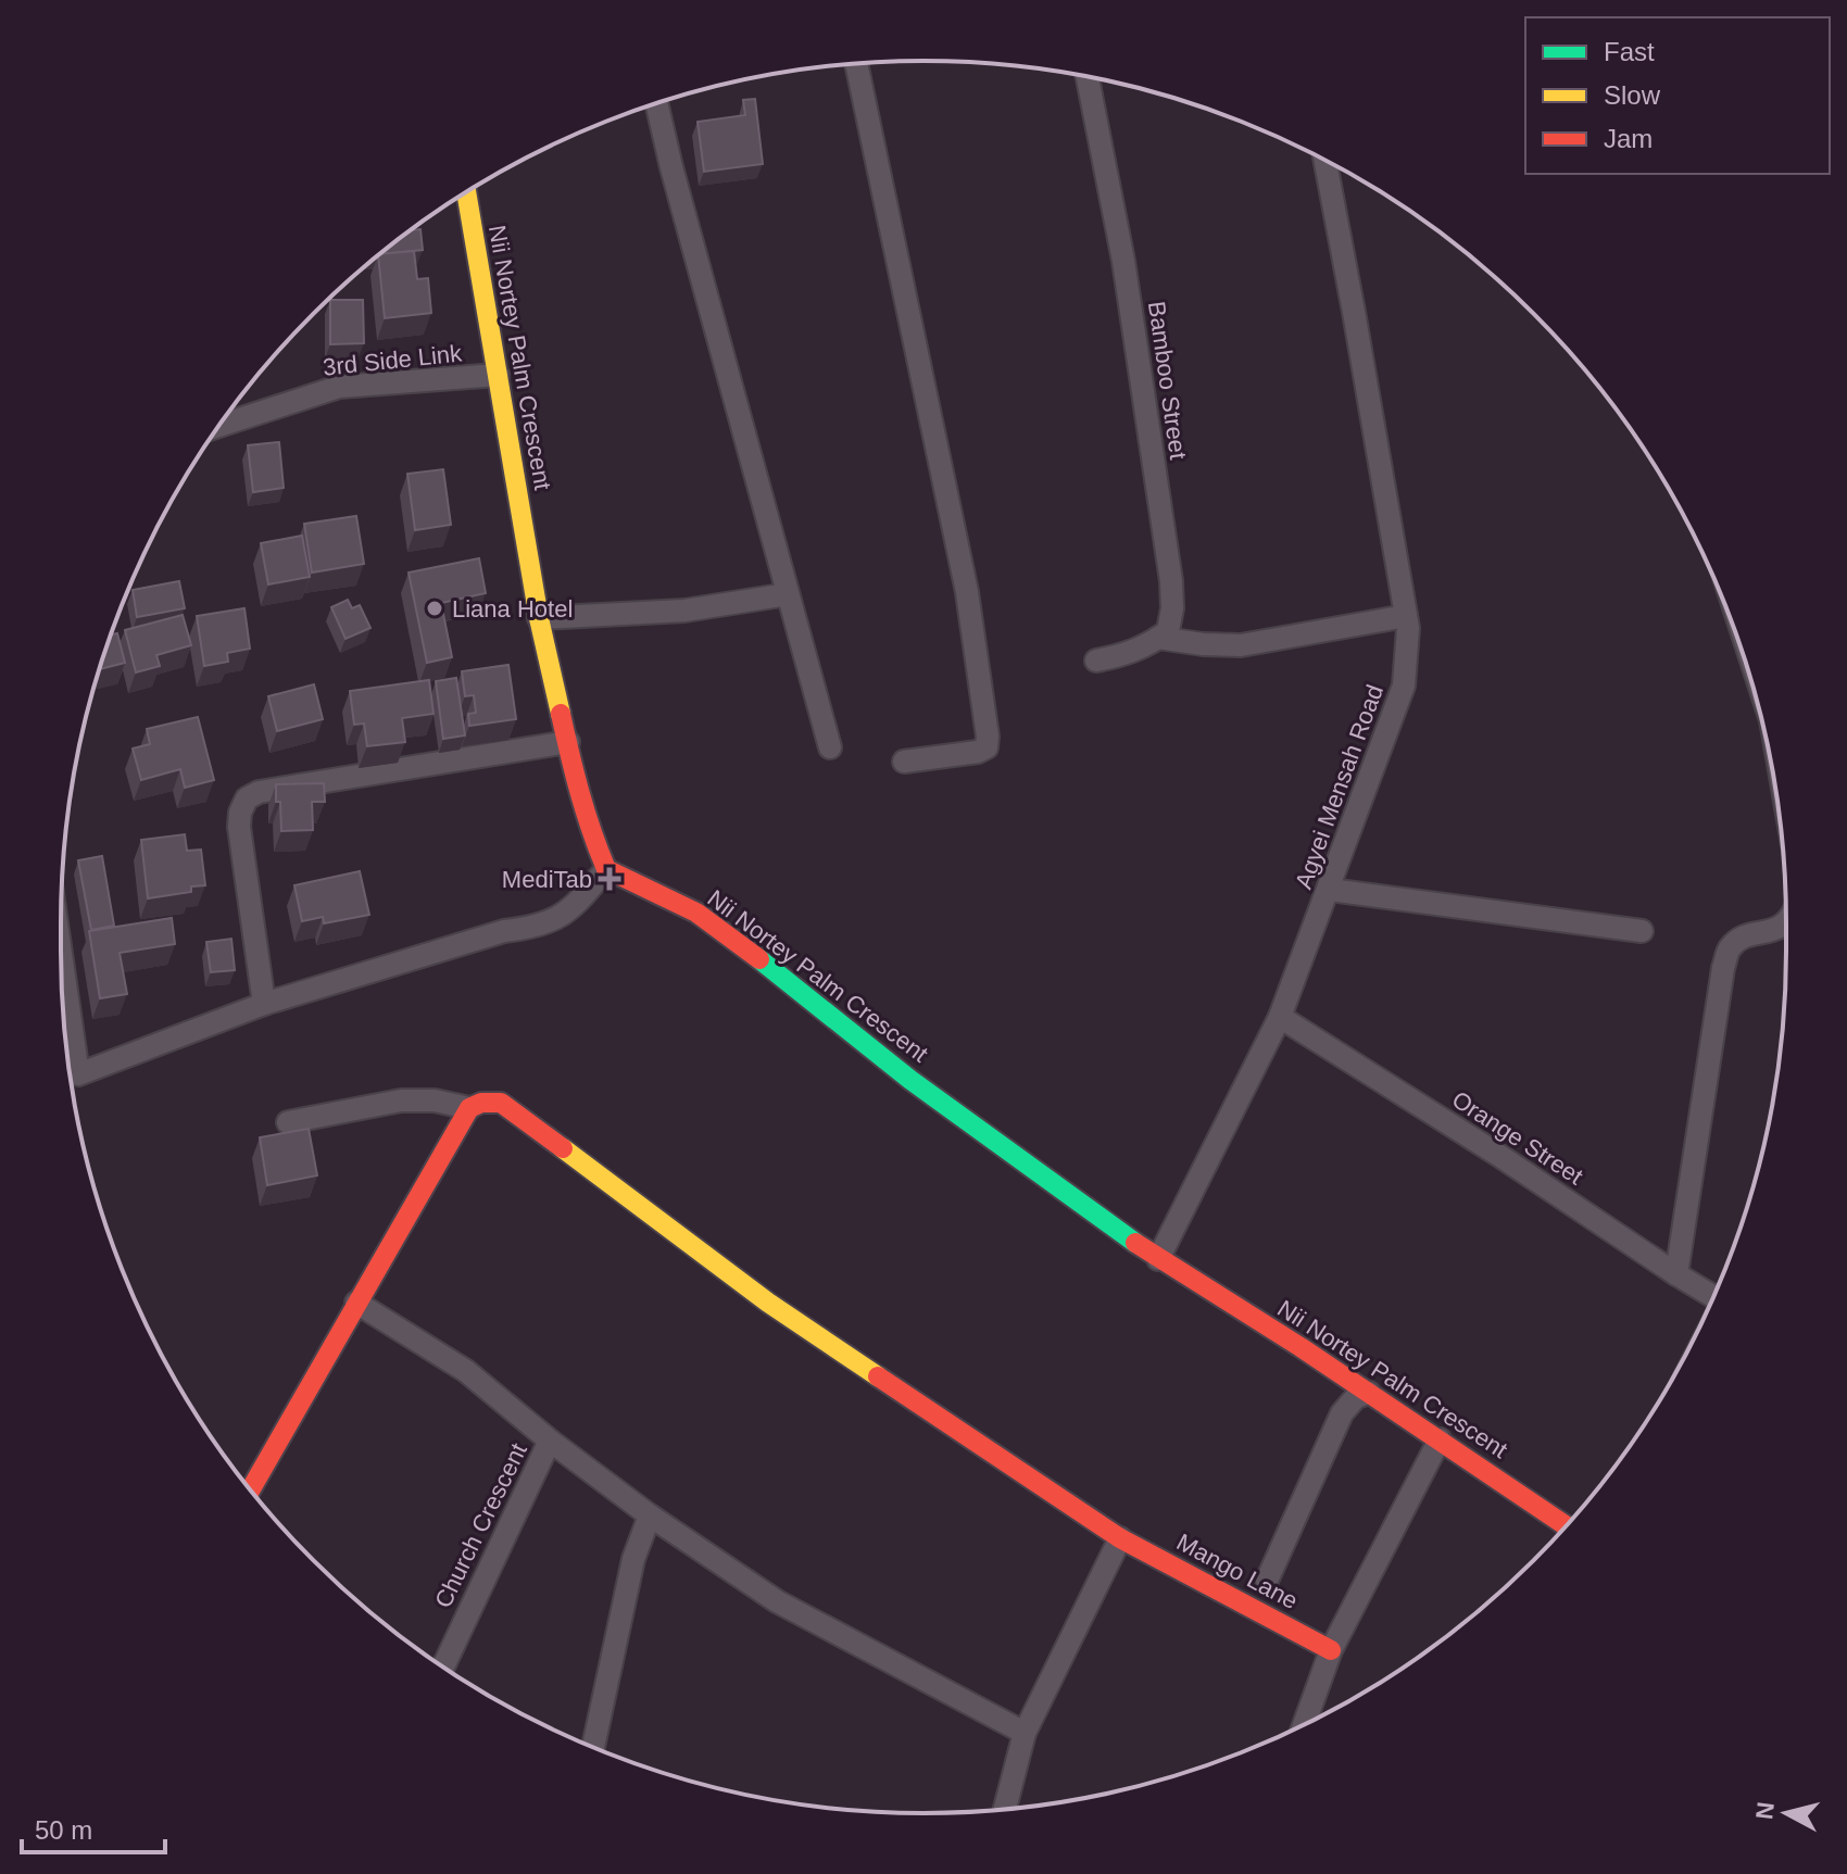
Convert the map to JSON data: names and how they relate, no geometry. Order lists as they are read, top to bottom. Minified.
{"streets":{"street":["Nii Nortey Palm Crescent","3rd Side Link","Bamboo Street","Agyei Mensah Road","Orange Street","Church Crescent","Mango Lane"]},"crossings":[["Nii Nortey Palm Crescent","3rd Side Link"],["Nii Nortey Palm Crescent","Agyei Mensah Road"],["Agyei Mensah Road","Orange Street"]],"places":{"other":["Liana Hotel"],"health":["MediTab"]},"legend":["Fast","Slow","Jam"],"scale_bar":"50 m","north":"left"}
